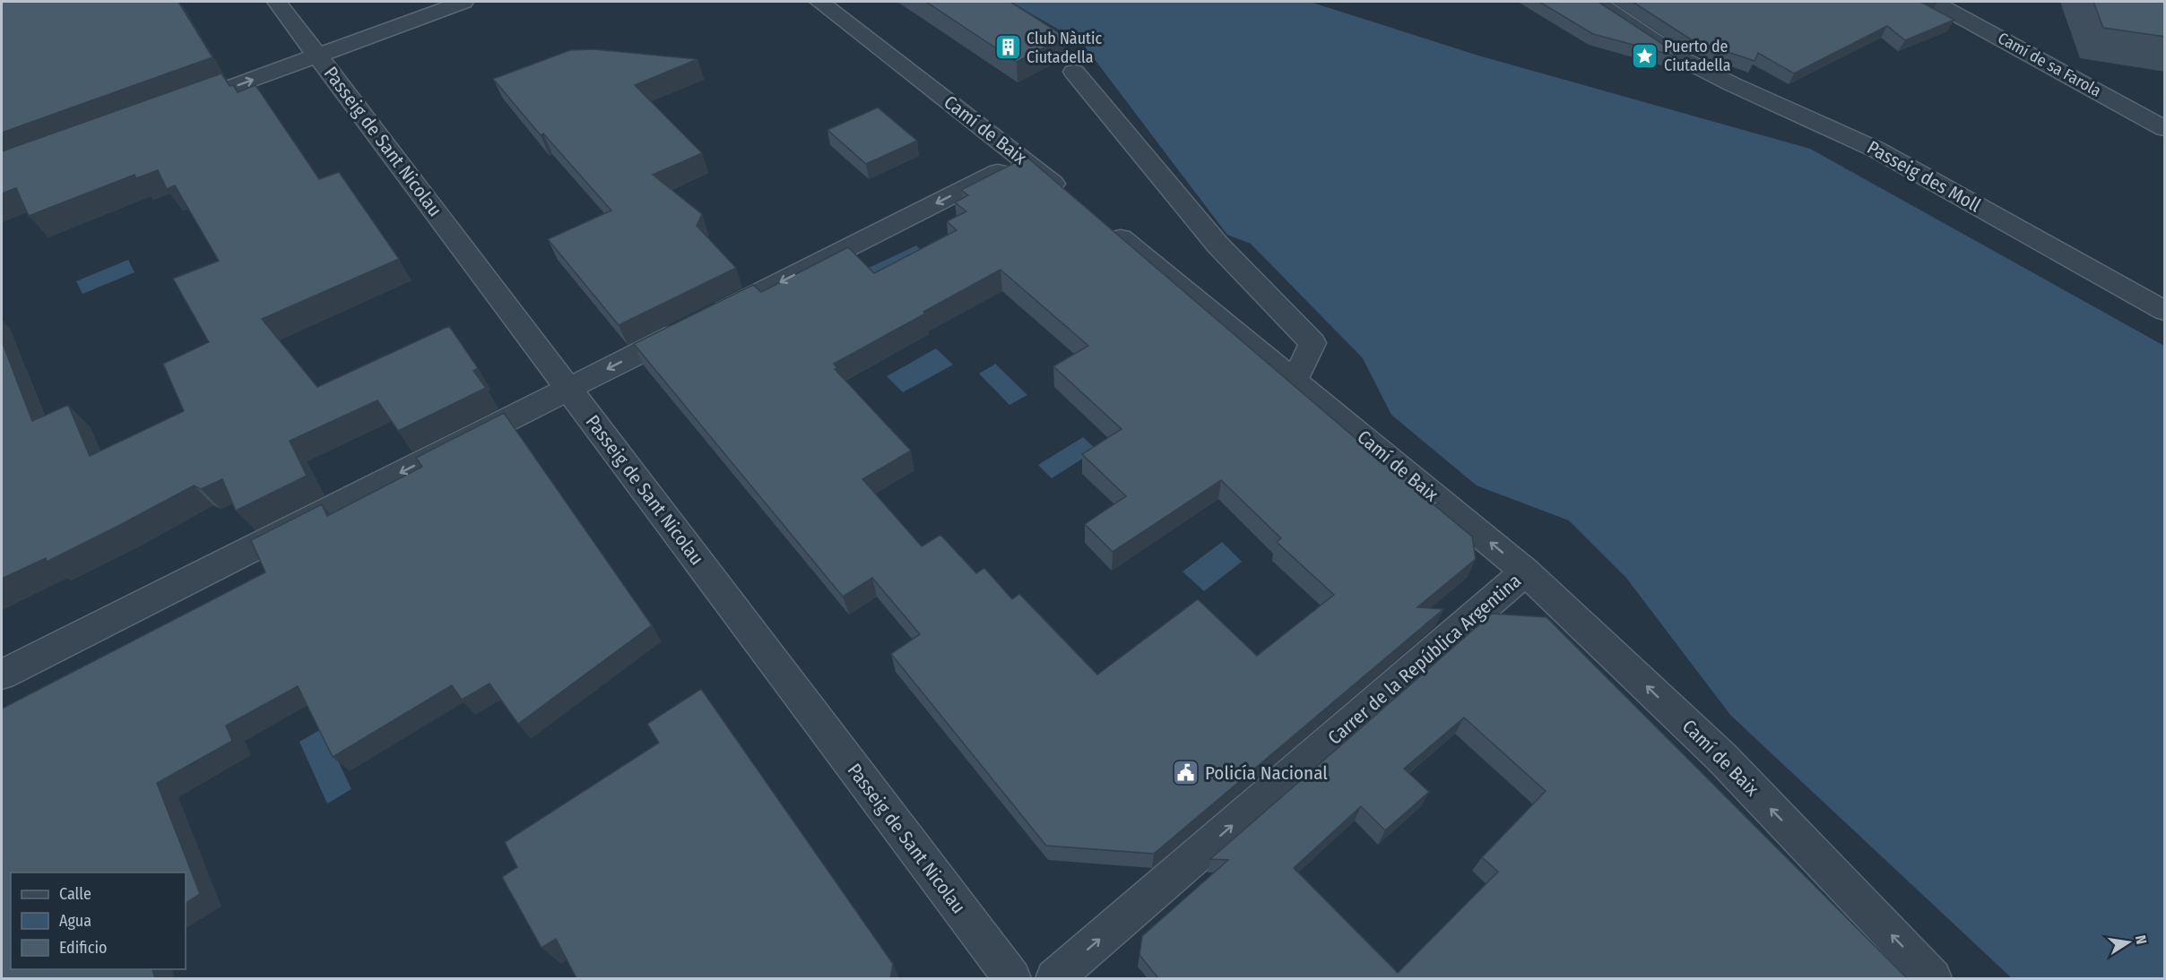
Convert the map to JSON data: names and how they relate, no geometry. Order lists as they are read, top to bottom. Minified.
{"streets":{"street":["Camí de sa Farola","Camí de Baix","Passeig de Sant Nicolau","Passeig des Moll","Carrer de la República Argentina"]},"crossings":[["Camí de Baix","Carrer de la República Argentina"]],"one_way":["Camí de Baix","Carrer de la República Argentina"],"places":{"building":["Club Nàutic Ciutadella"],"place":["Puerto de Ciutadella"],"public building":["Policía Nacional"]},"legend":["Calle","Agua","Edificio"],"north":"right"}
